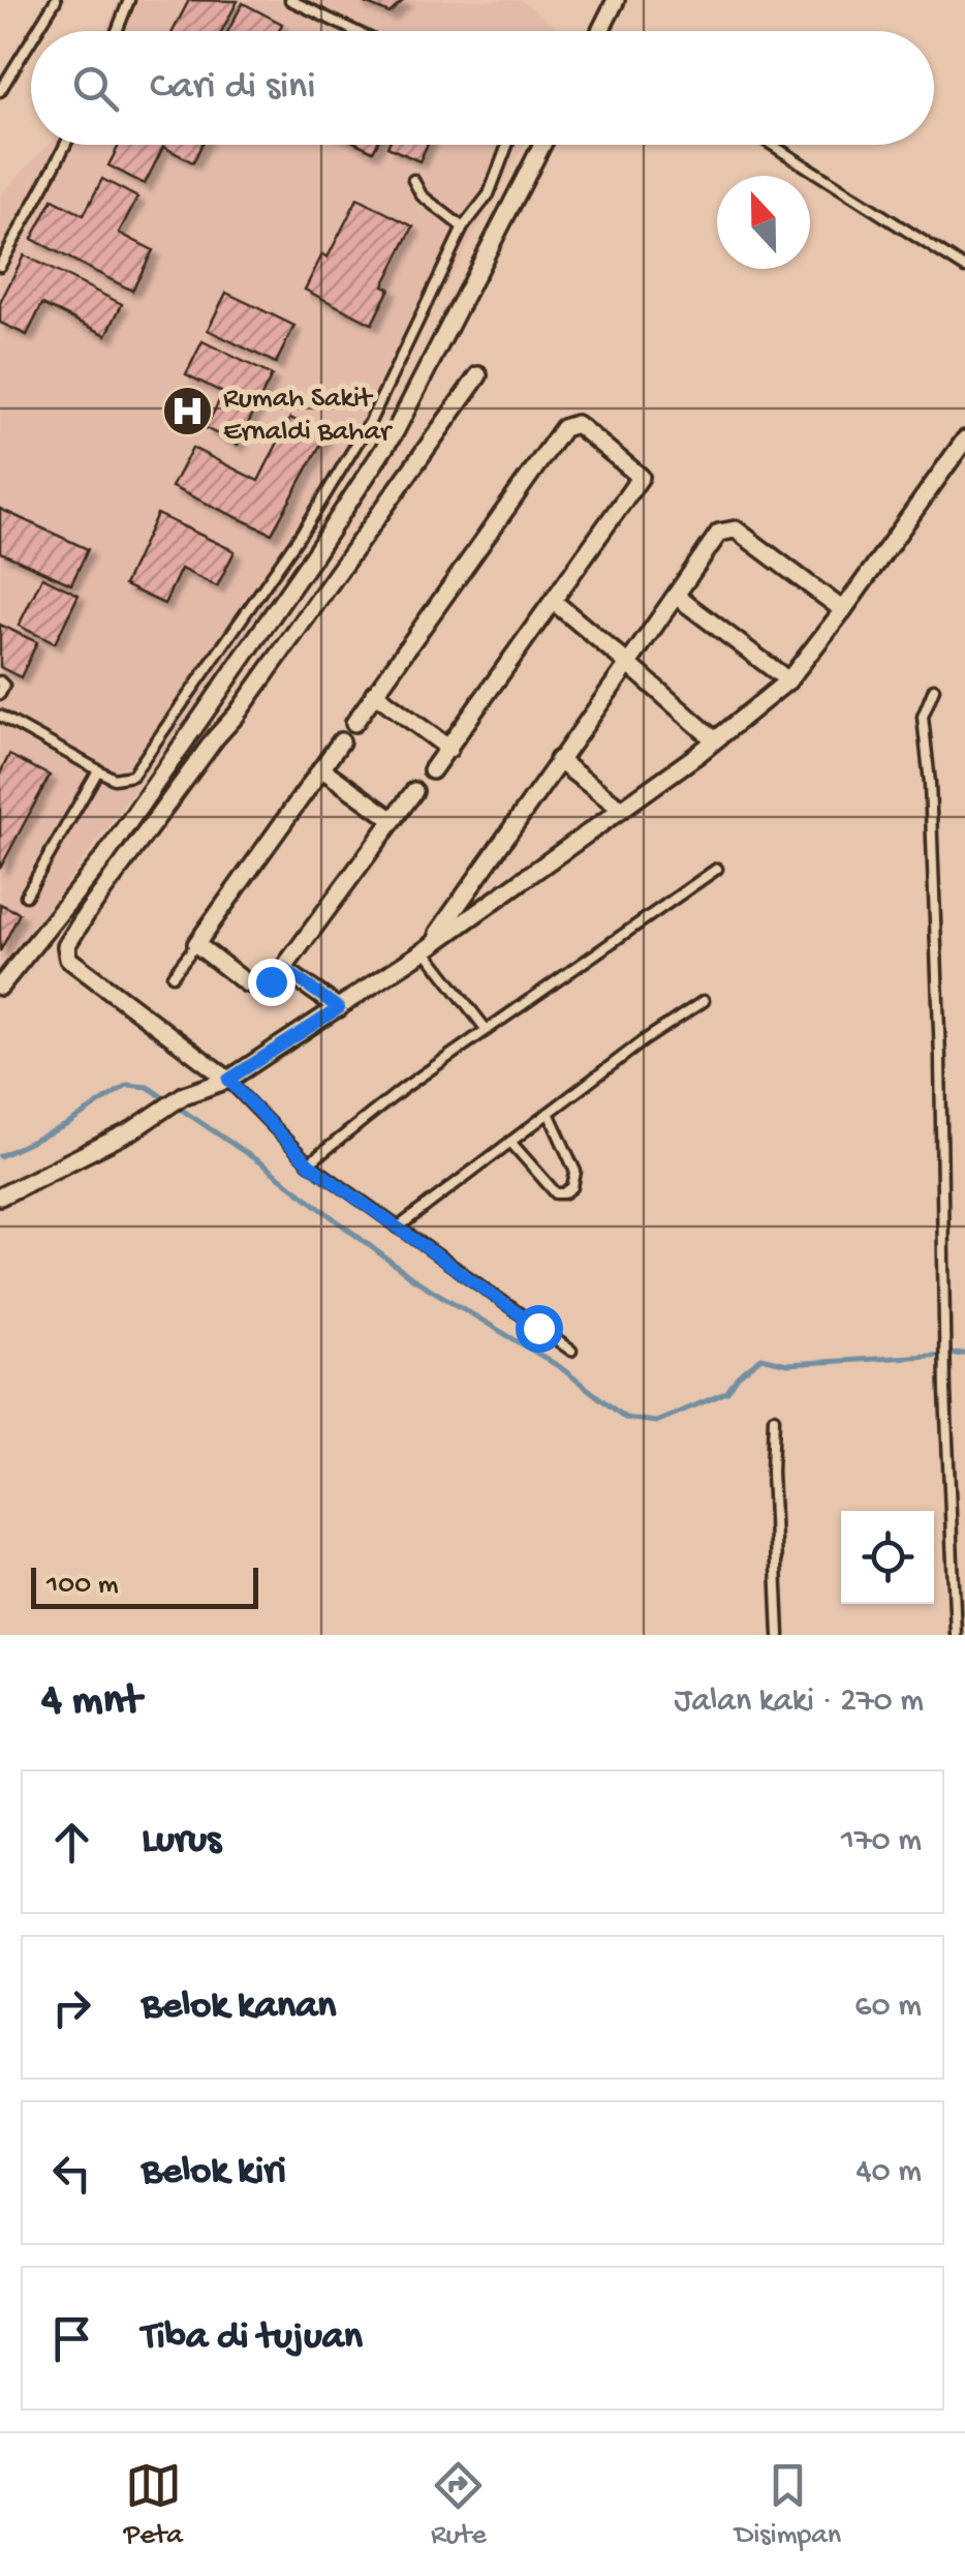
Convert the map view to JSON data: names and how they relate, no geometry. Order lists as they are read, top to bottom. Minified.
{"places":{"hospital":["Rumah Sakit Ernaldi Bahar"]},"scale_bar":"100 m","north":"top","page":{"search":"Cari di sini","scale":"100 m","heading":["4 mnt","Jalan kaki · 270 m"],"list":[["Lurus","170 m"],["Belok kanan","60 m"],["Belok kiri","40 m"],"Tiba di tujuan"],"nav":["Peta","Rute","Disimpan"]}}
